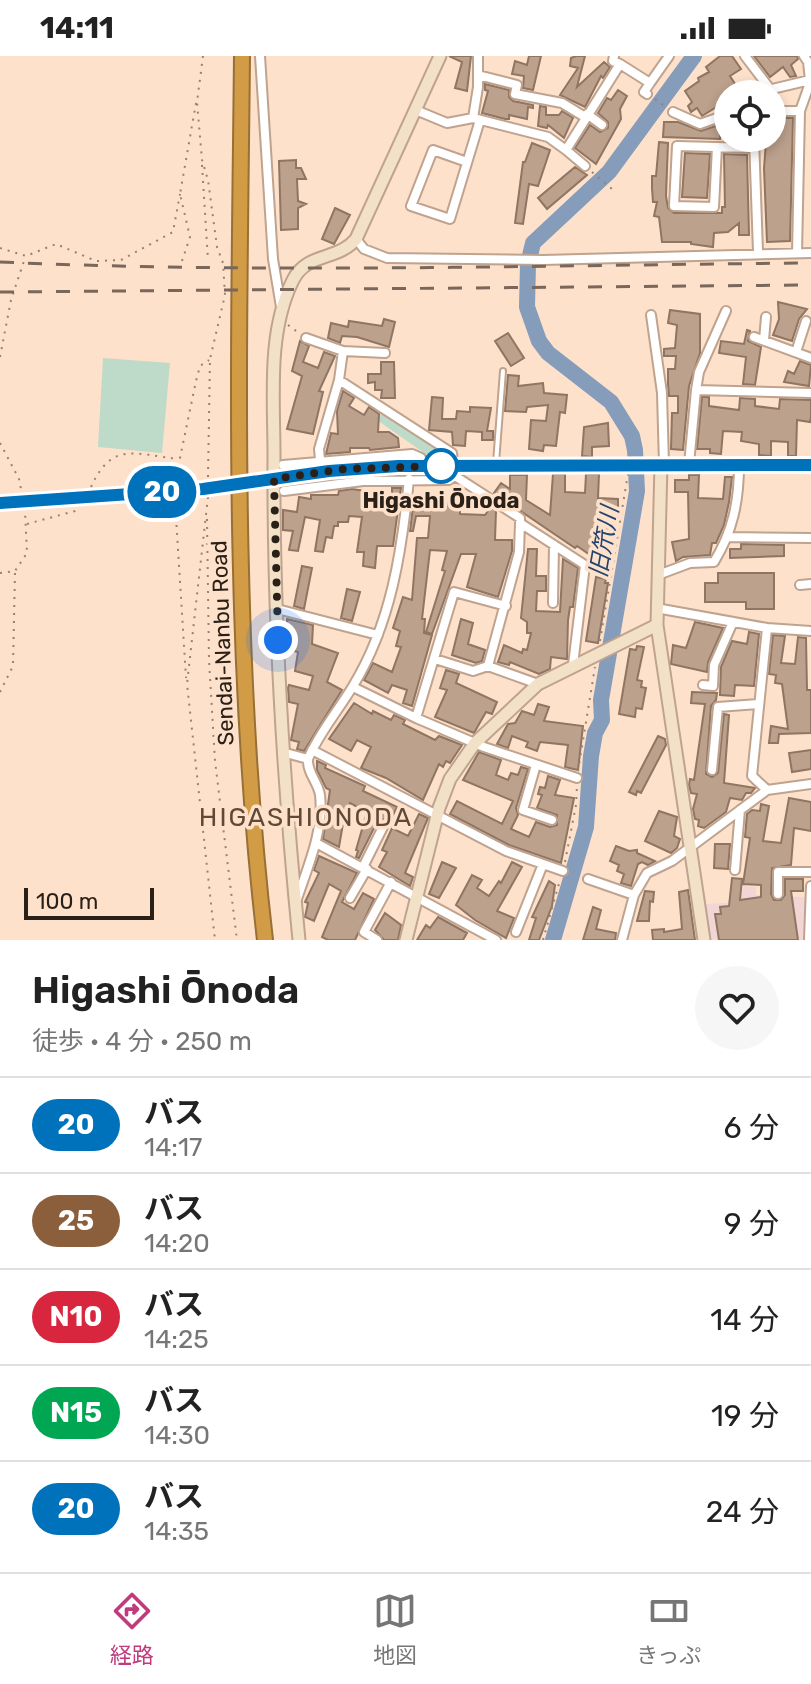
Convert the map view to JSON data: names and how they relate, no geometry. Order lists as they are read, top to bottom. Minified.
{"streets":{"highway":["Sendai-Nanbu Road"]},"districts":["HIGASHIONODA"],"water":["旧笊川"],"places":["Higashi Ōnoda"],"lines":["bus line 20"],"scale_bar":"100 m","page":{"status":"14:11","on_map":"20","scale":"100 m","heading":["Higashi Ōnoda","徒歩 · 4 分 · 250 m"],"list":[{"mark":"20","name":"バス","note":"14:17","value":"6 分"},{"mark":"25","name":"バス","note":"14:20","value":"9 分"},{"mark":"N10","name":"バス","note":"14:25","value":"14 分"},{"mark":"N15","name":"バス","note":"14:30","value":"19 分"},{"mark":"20","name":"バス","note":"14:35","value":"24 分"}],"tabs":["経路","地図","きっぷ"]}}
